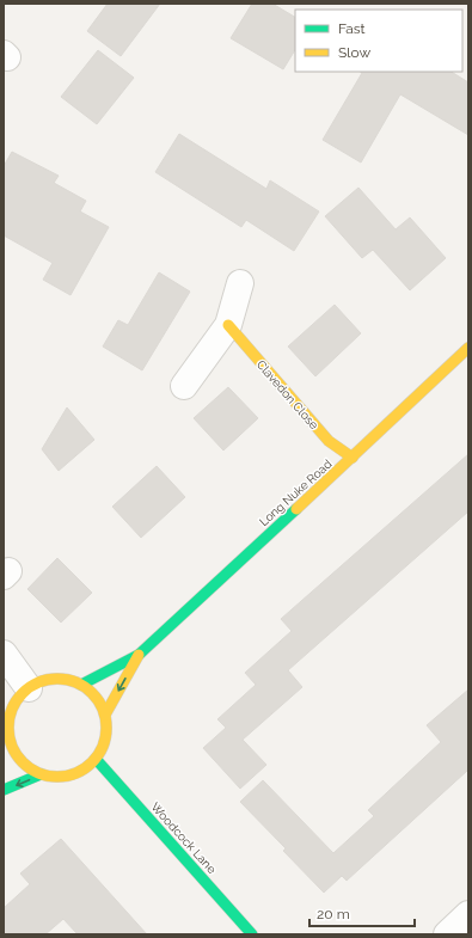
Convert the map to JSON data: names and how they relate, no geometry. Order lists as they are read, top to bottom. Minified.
{"streets":{"street":["Clavedon Close","Long Nuke Road","Woodcock Lane"]},"crossings":[["Clavedon Close","Long Nuke Road"],["Long Nuke Road","Woodcock Lane"]],"legend":["Fast","Slow"],"scale_bar":"20 m"}
